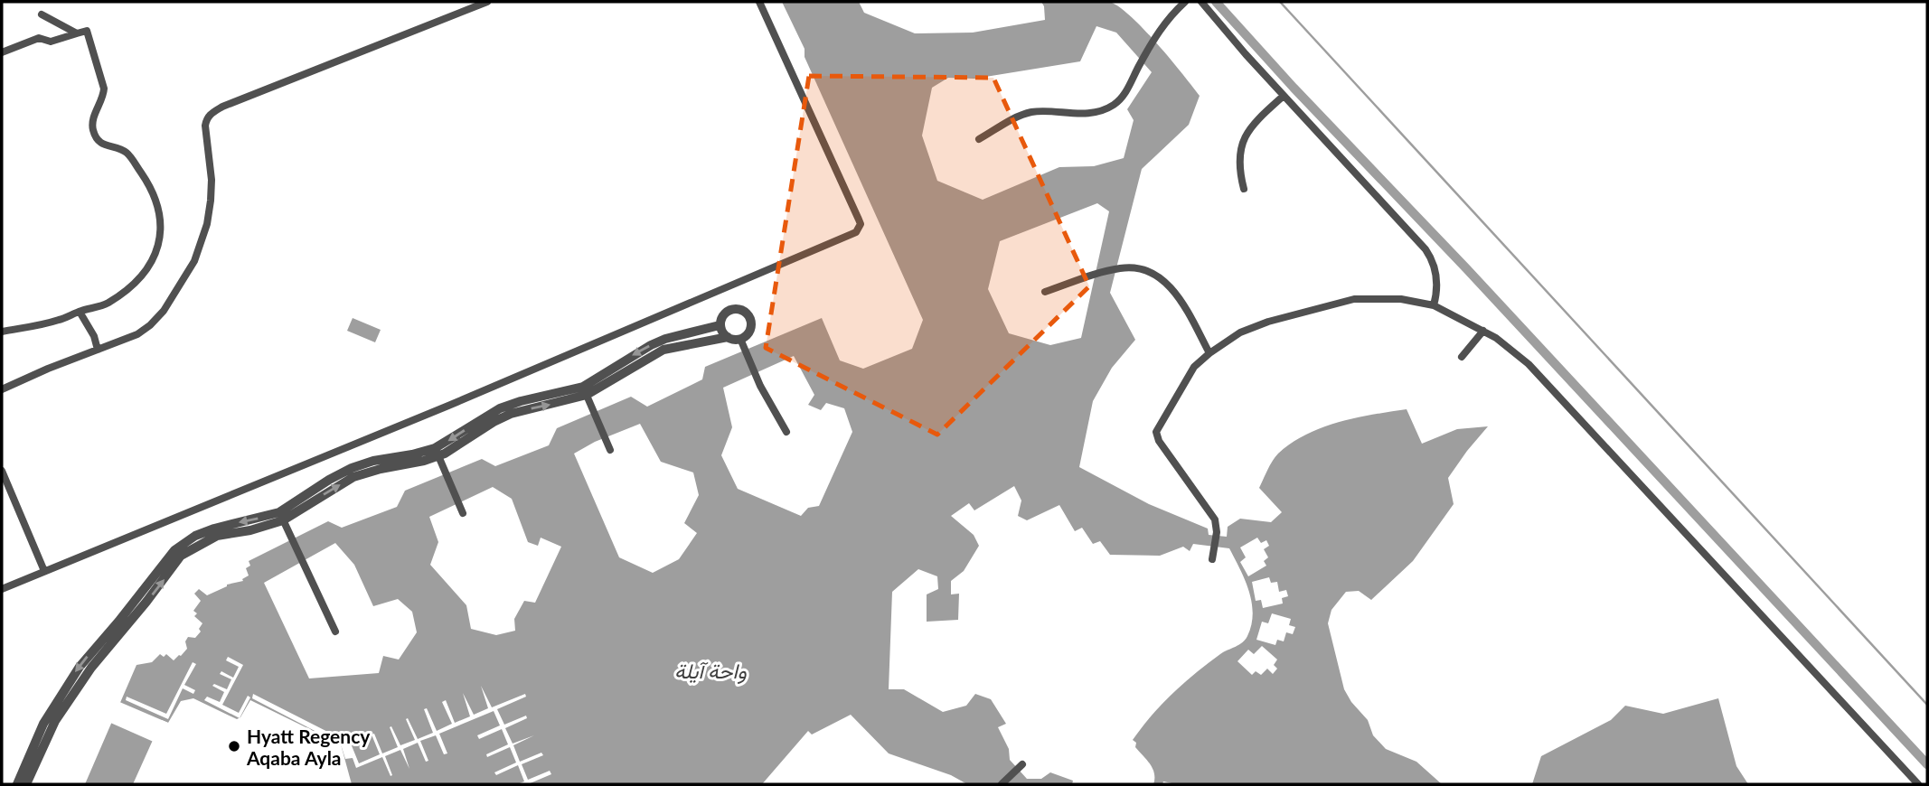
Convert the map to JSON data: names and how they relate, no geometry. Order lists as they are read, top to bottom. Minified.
{"water":["واحة آيلة"],"places":["Hyatt Regency Aqaba Ayla"]}
